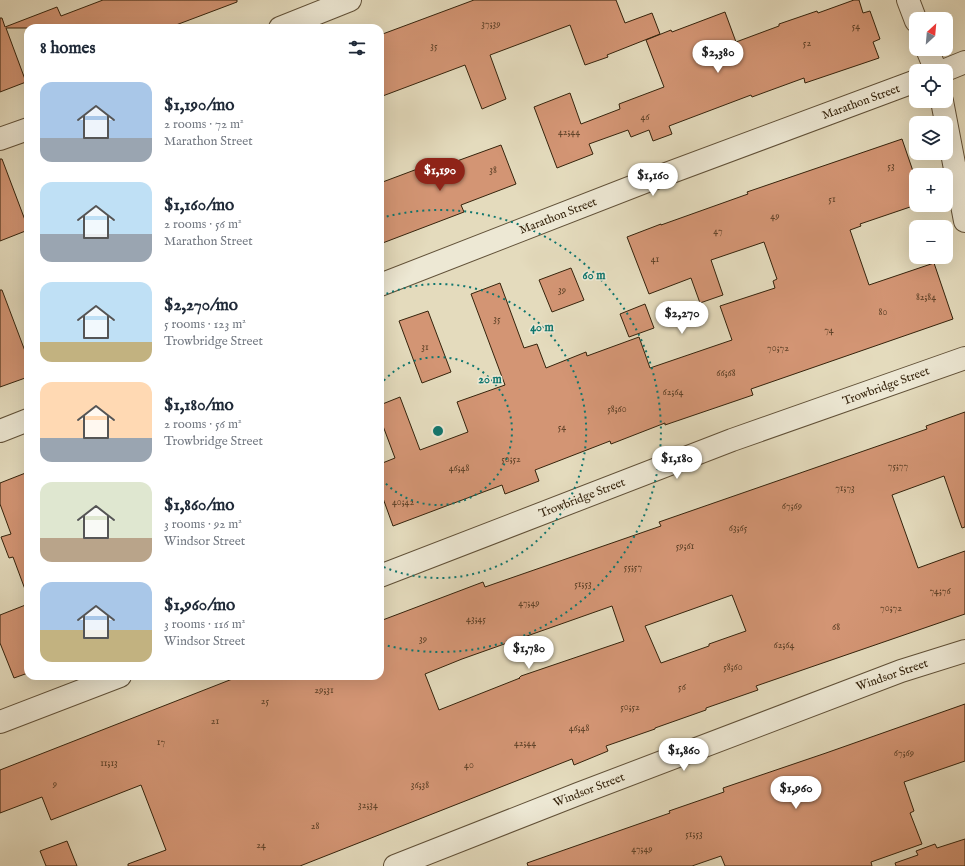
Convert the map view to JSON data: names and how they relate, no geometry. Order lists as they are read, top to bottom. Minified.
{"streets":{"street":["Marathon Street","Trowbridge Street","Windsor Street"]},"house_numbers":["37;39","54","52","35","46","42;44","53","38","51","49","47","41","39","82;84","80","35","74","31","70;72","66;68","62;64","58;60","54","50;52","75;77","46;48","71;73","40;42","67;69","63;65","59;61","55;57","51;53","74;76","47;49","70;72","43;45","68","39","62;64","58;60","56","29;31","25","50;52","21","46;48","17","42;44","67;69","11;13","40","9","36;38","32;34","28","51;53","24","47;49"],"north":"top right","page":{"map_buttons":["+","−"],"heading":"8 homes","price":["$2,380","$1,190","$1,160","$2,270","$1,180","$1,780","$1,860","$1,960"],"list":[{"name":"$1,190/mo","note":"2 rooms · 72 m² · Marathon Street"},{"name":"$1,160/mo","note":"2 rooms · 56 m² · Marathon Street"},{"name":"$2,270/mo","note":"5 rooms · 123 m² · Trowbridge Street"},{"name":"$1,180/mo","note":"2 rooms · 56 m² · Trowbridge Street"},{"name":"$1,860/mo","note":"3 rooms · 92 m² · Windsor Street"},{"name":"$1,960/mo","note":"3 rooms · 116 m² · Windsor Street"}]},"rings":["60 m","40 m","20 m"]}
